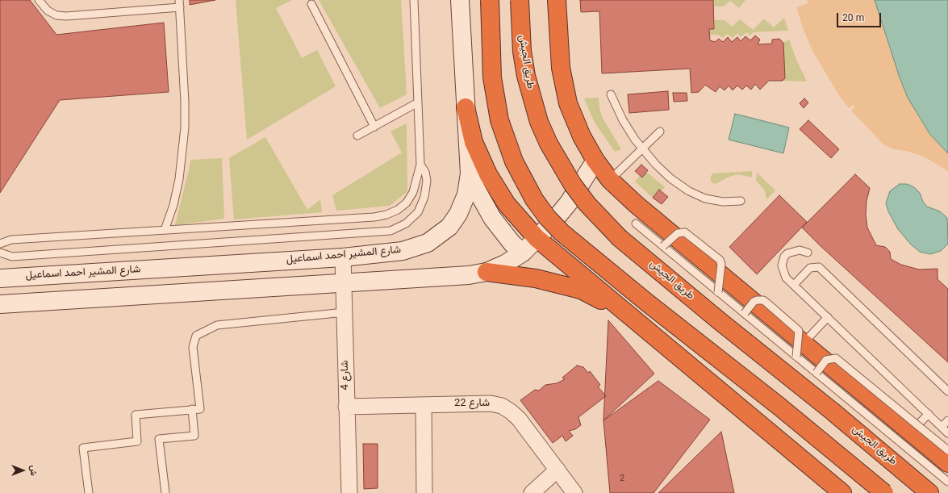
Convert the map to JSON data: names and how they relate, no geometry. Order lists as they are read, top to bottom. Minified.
{"streets":{"highway":["طريق الجيش"],"main road":["شارع المشير احمد اسماعيل"],"street":["شارع 4","شارع 22"]},"crossings":[["شارع المشير احمد اسماعيل","شارع 4"],["شارع 4","شارع 22"]],"house_numbers":["2"],"scale_bar":"20 m","north":"right"}
